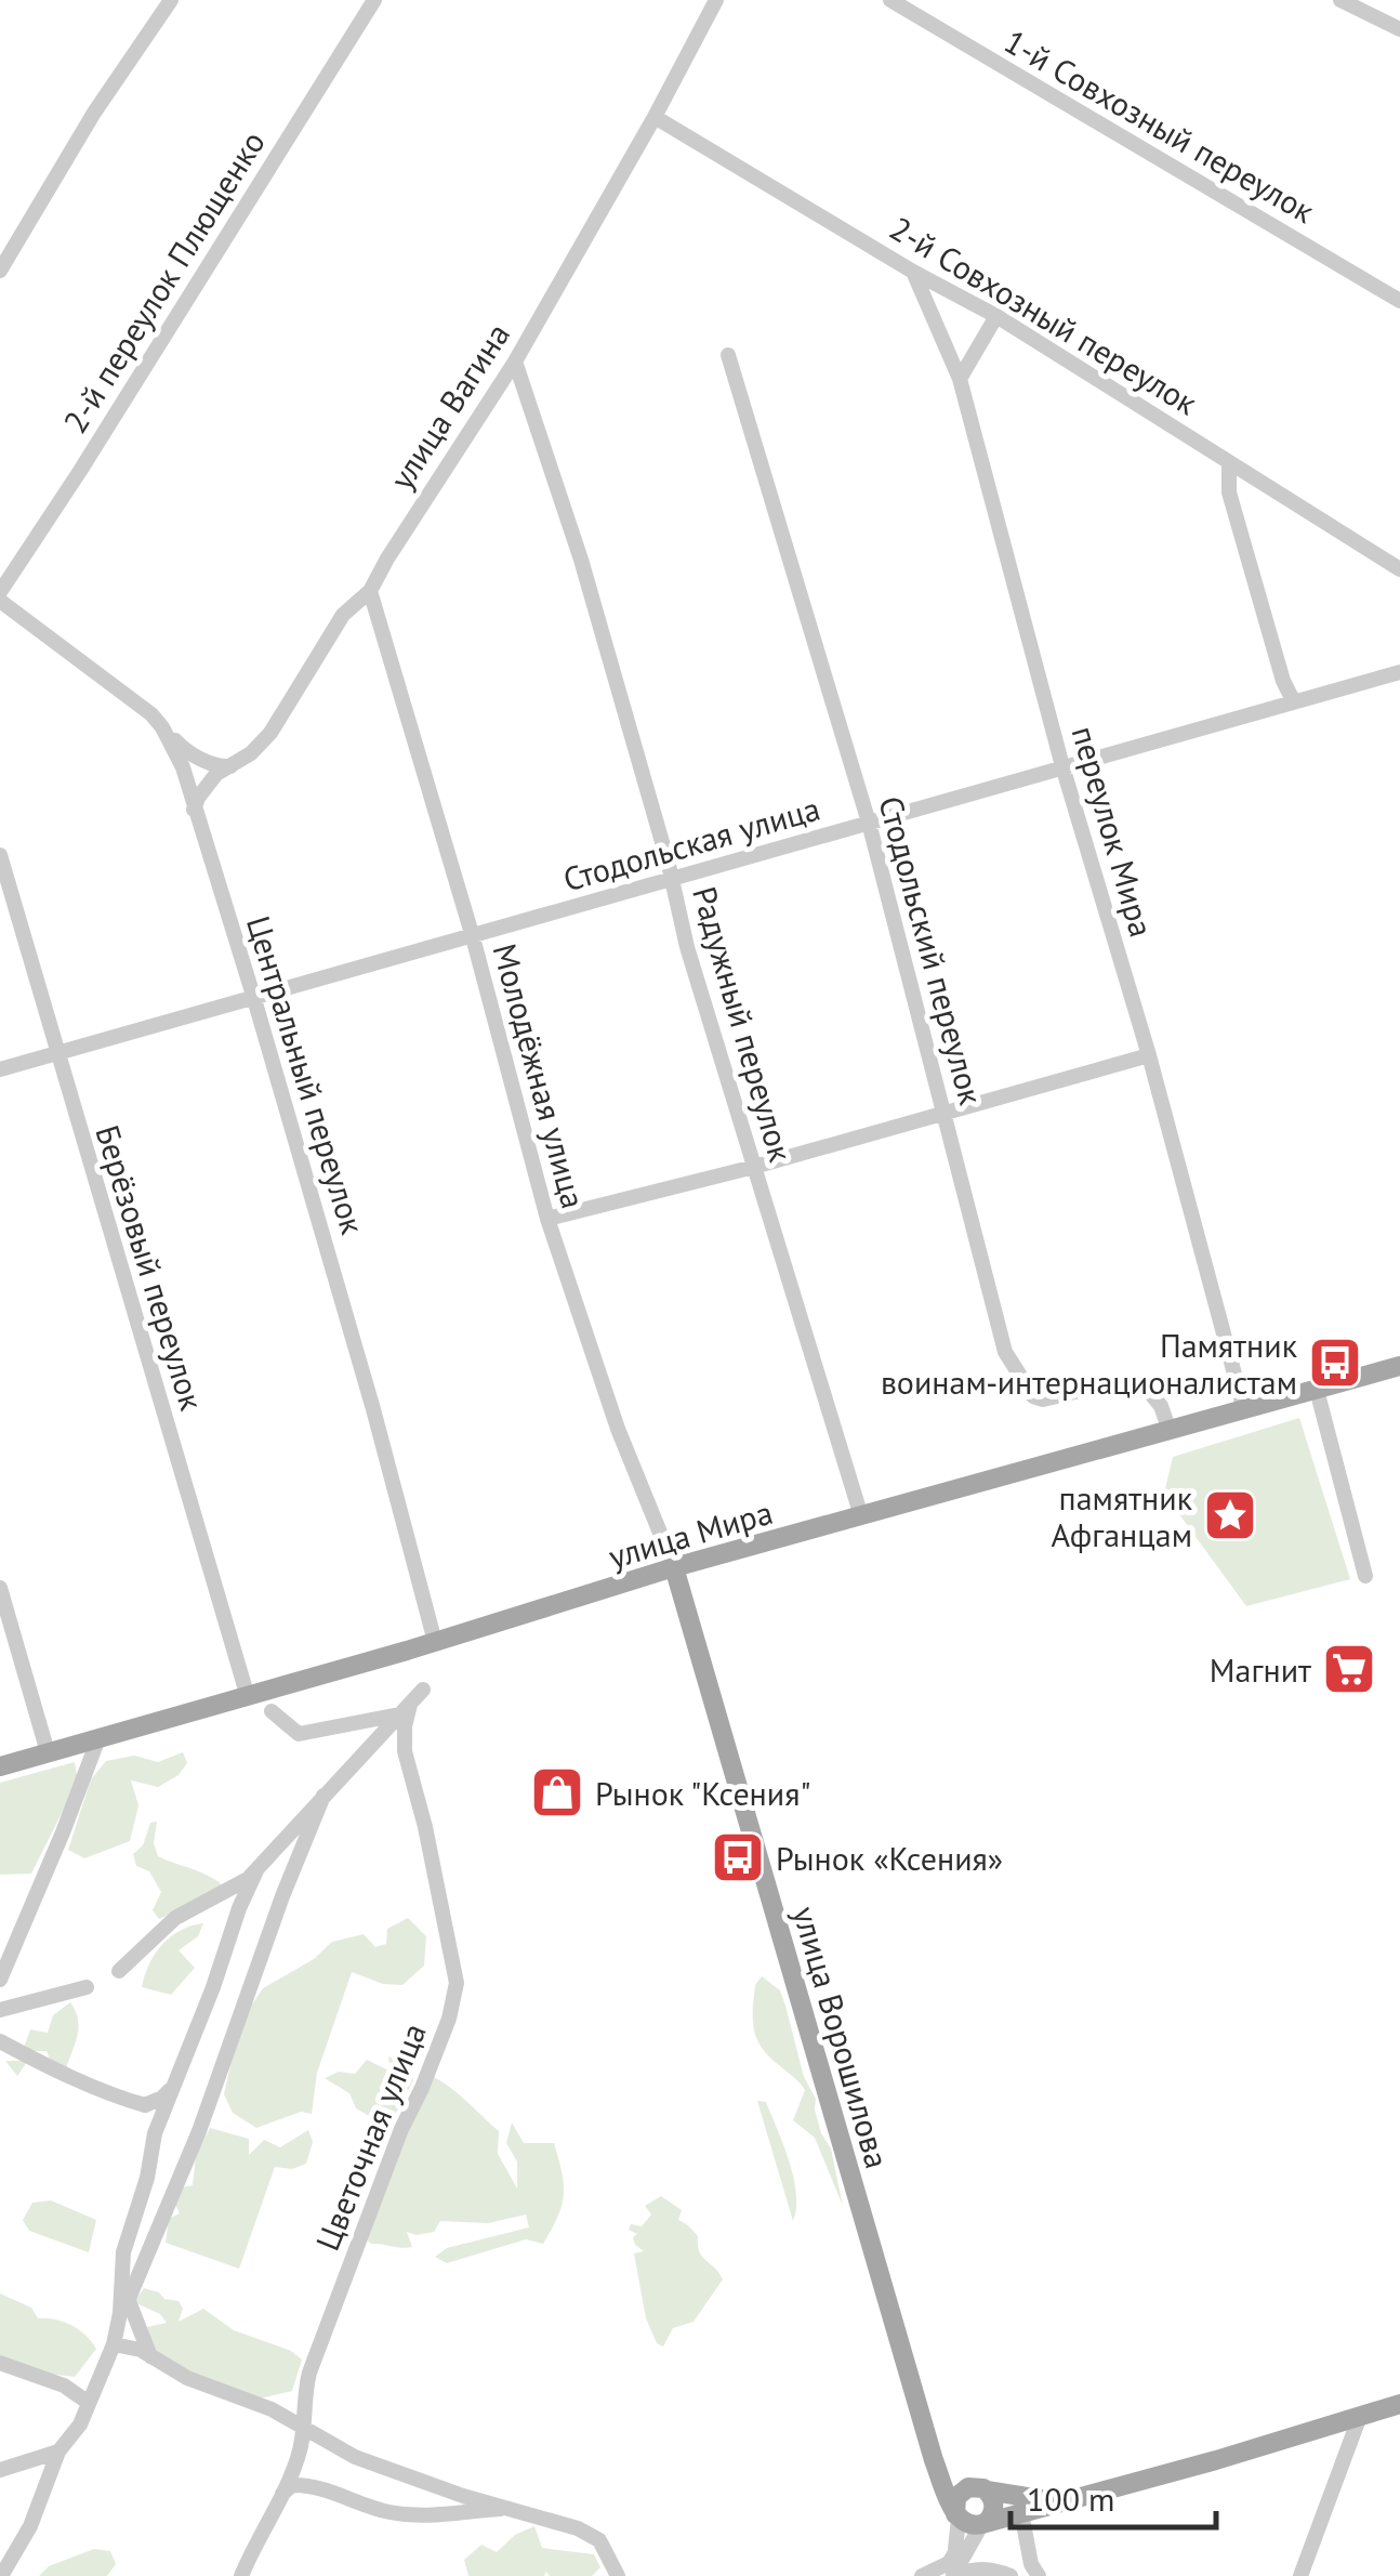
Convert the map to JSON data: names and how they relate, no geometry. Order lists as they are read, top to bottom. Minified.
{"streets":{"main road":["улица Мира","улица Ворошилова"],"street":["1-й Совхозный переулок","2-й переулок Плющенко","2-й Совхозный переулок","улица Вагина","переулок Мира","Стодольская улица","Стодольский переулок","Радужный переулок","Центральный переулок","Молодёжная улица","Берёзовый переулок","Цветочная улица"]},"crossings":[["2-й Совхозный переулок","улица Вагина"],["2-й Совхозный переулок","переулок Мира"],["улица Вагина","Радужный переулок"],["улица Вагина","Центральный переулок"],["улица Вагина","Молодёжная улица"],["переулок Мира","Стодольская улица"],["переулок Мира","улица Мира"],["Стодольская улица","Стодольский переулок"],["Стодольская улица","Радужный переулок"],["Стодольская улица","Центральный переулок"],["Стодольская улица","Молодёжная улица"],["Стодольская улица","Берёзовый переулок"],["Стодольский переулок","улица Мира"],["Радужный переулок","улица Мира"],["Центральный переулок","улица Мира"],["Молодёжная улица","улица Мира"],["Молодёжная улица","улица Ворошилова"],["Берёзовый переулок","улица Мира"],["улица Мира","улица Ворошилова"]],"places":{"bus stop":["Памятник воинам‐интернационалистам","Рынок «Ксения»"],"place":["памятник Афганцам"],"supermarket":["Магнит"],"shop":["Рынок \"Ксения\""]},"scale_bar":"100 m"}
